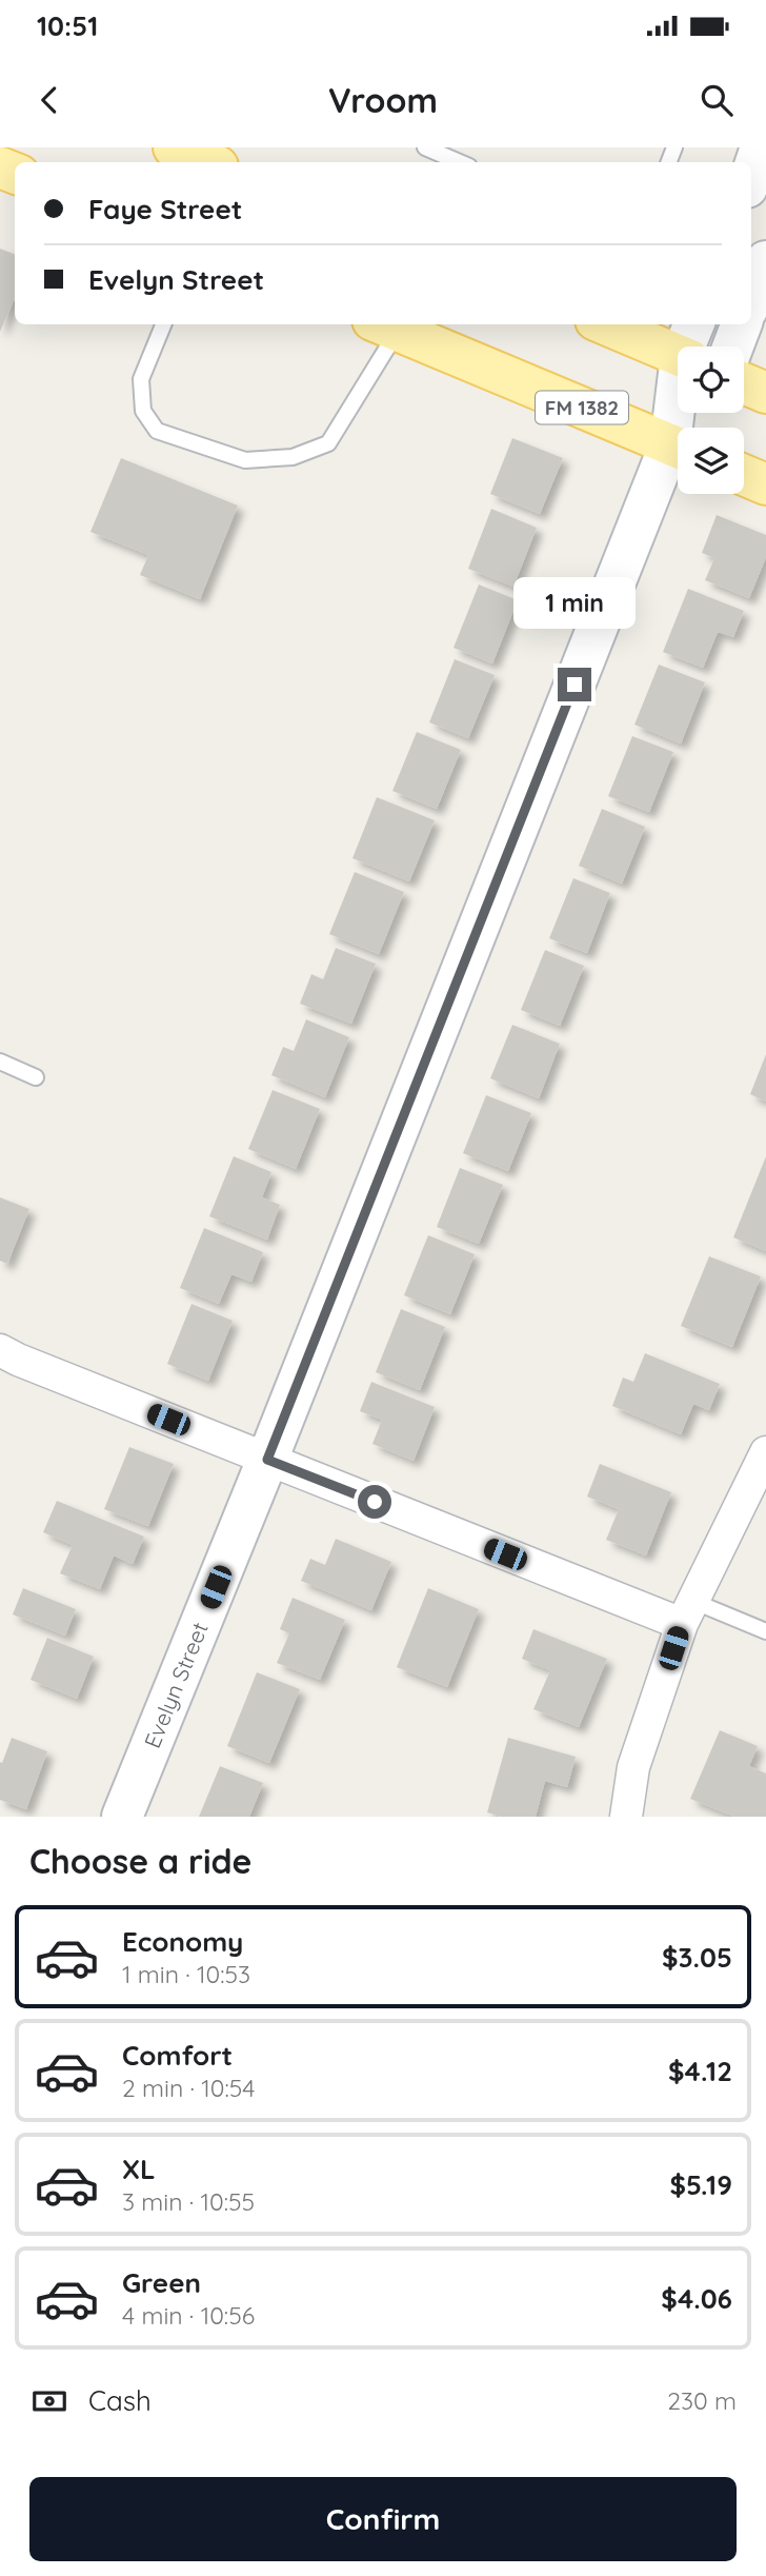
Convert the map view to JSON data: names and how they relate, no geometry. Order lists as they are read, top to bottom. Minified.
{"streets":{"main road":["FM 1382"],"street":["Evelyn Street"]},"page":{"status":"10:51","header":"Vroom","banner":["Faye Street","Evelyn Street"],"bubble":"1 min","heading":"Choose a ride","list":[{"name":"Economy","note":"1 min · 10:53","value":"$3.05"},{"name":"Comfort","note":"2 min · 10:54","value":"$4.12"},{"name":"XL","note":"3 min · 10:55","value":"$5.19"},{"name":"Green","note":"4 min · 10:56","value":"$4.06"}],"pay":["Cash","230 m"],"buttons":"Confirm"}}
